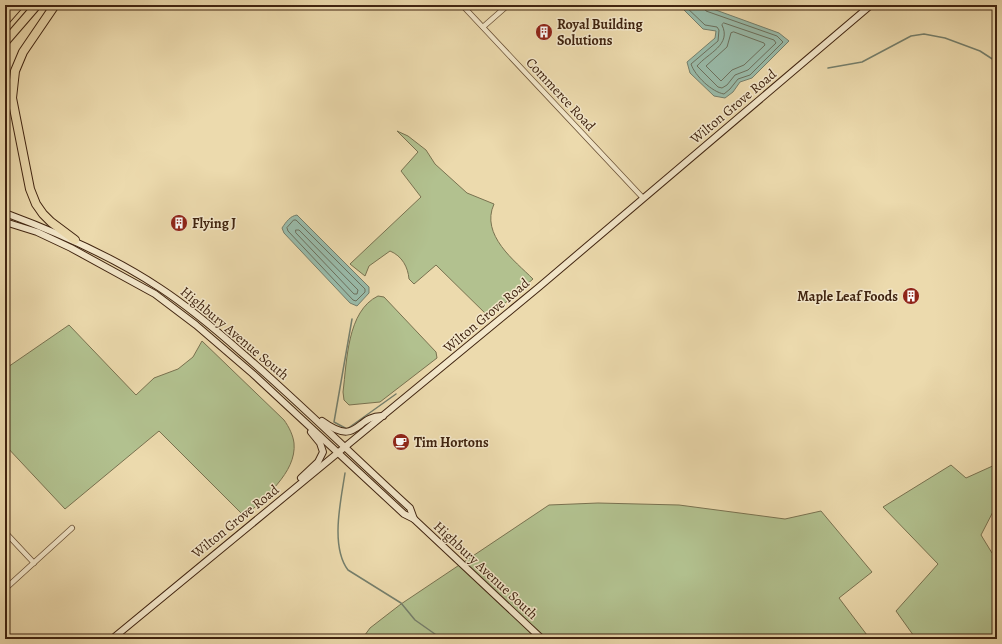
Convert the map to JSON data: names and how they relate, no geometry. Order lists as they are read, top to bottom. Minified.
{"streets":{"main road":["Wilton Grove Road","Highbury Avenue South"],"street":["Commerce Road"]},"crossings":[["Commerce Road","Wilton Grove Road"],["Wilton Grove Road","Highbury Avenue South"]],"places":{"building":["Royal Building Solutions","Flying J","Maple Leaf Foods"],"cafe":["Tim Hortons"]}}
